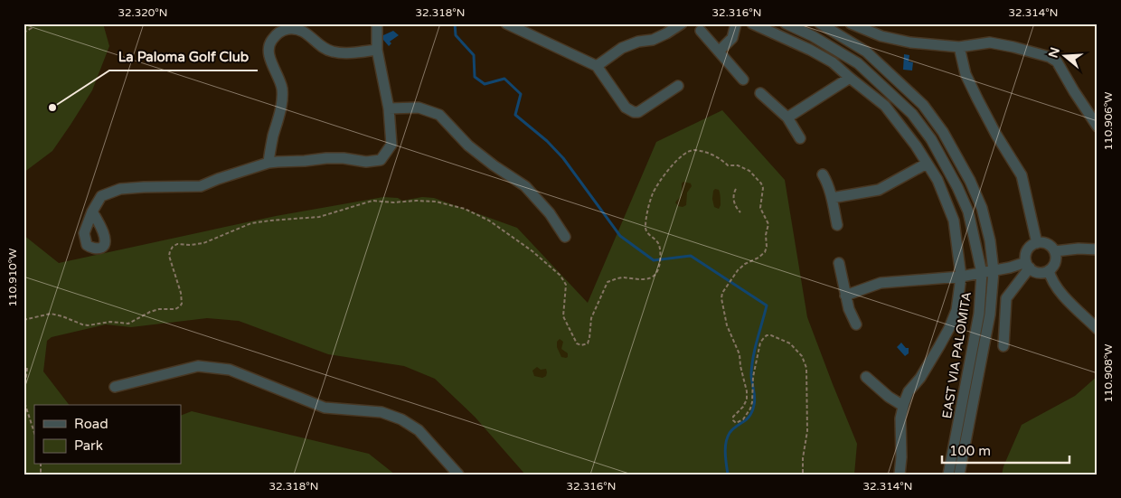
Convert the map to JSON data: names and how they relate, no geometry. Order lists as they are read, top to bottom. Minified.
{"streets":{"street":["EAST VIA PALOMITA"]},"places":["La Paloma Golf Club"],"legend":["Road","Park"],"scale_bar":"100 m","north":"left","coordinates":["32.320°N","32.318°N","32.316°N","32.314°N","110.906°W","110.910°W","110.908°W"]}
